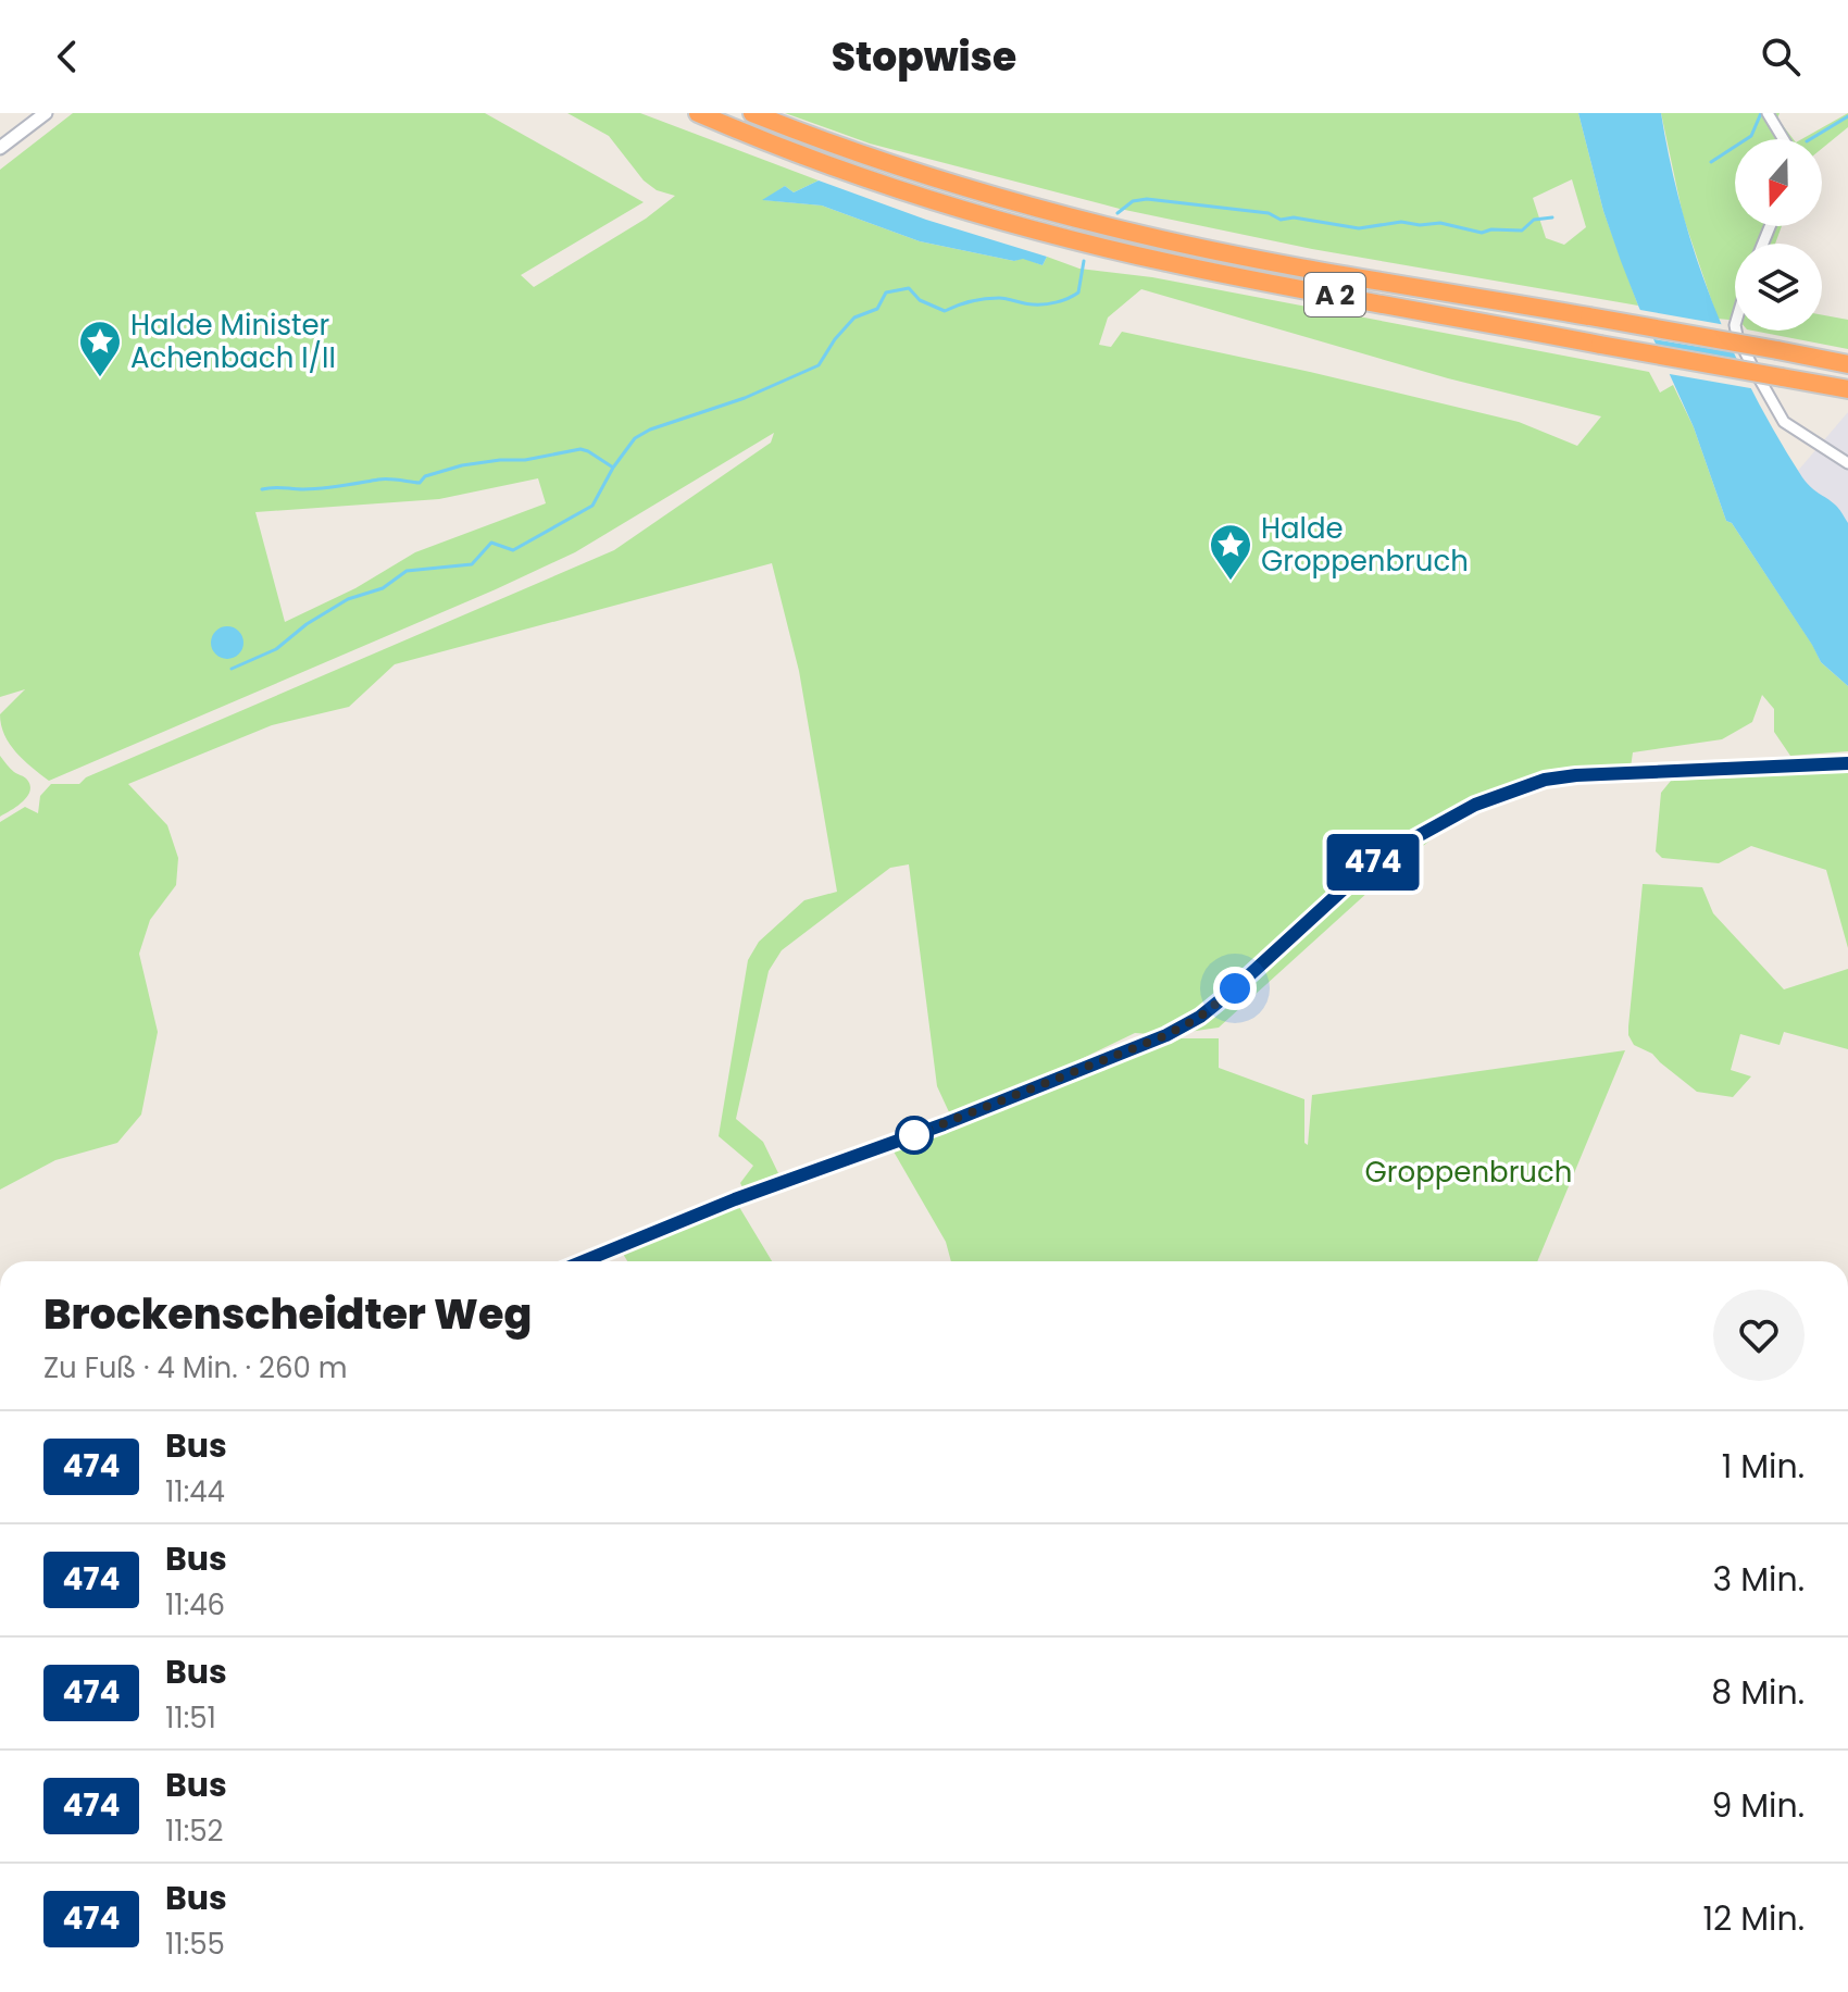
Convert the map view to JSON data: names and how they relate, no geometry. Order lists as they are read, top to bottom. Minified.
{"streets":{"highway":["A 2"]},"parks":["Groppenbruch"],"places":{"place":["Halde Minister Achenbach I/II","Halde Groppenbruch"]},"lines":["bus line 474"],"north":"bottom","page":{"header":"Stopwise","on_map":"474","heading":["Brockenscheidter Weg","Zu Fuß · 4 Min. · 260 m"],"list":[{"mark":"474","name":"Bus","note":"11:44","value":"1 Min."},{"mark":"474","name":"Bus","note":"11:46","value":"3 Min."},{"mark":"474","name":"Bus","note":"11:51","value":"8 Min."},{"mark":"474","name":"Bus","note":"11:52","value":"9 Min."},{"mark":"474","name":"Bus","note":"11:55","value":"12 Min."}]}}
